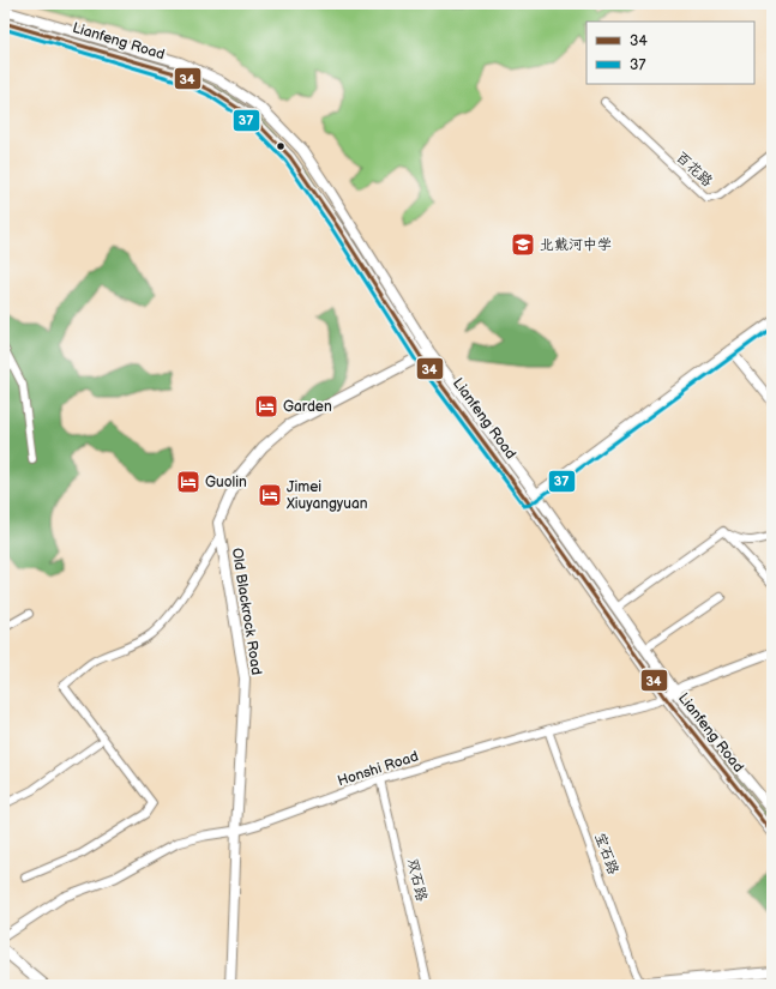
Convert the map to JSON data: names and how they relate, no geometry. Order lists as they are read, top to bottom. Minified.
{"streets":{"main road":["Lianfeng Road","Old Blackrock Road"],"street":["百花路","Honshi Road","宝石路","双石路"]},"crossings":[["Lianfeng Road","Old Blackrock Road"],["Lianfeng Road","Honshi Road"],["Old Blackrock Road","Honshi Road"],["Honshi Road","宝石路"],["Honshi Road","双石路"]],"places":{"school or university":["北戴河中学"],"hotel":["Garden","Guolin","Jimei Xiuyangyuan"]},"lines":["transit line 34","transit line 37"],"legend":["34","37"]}
